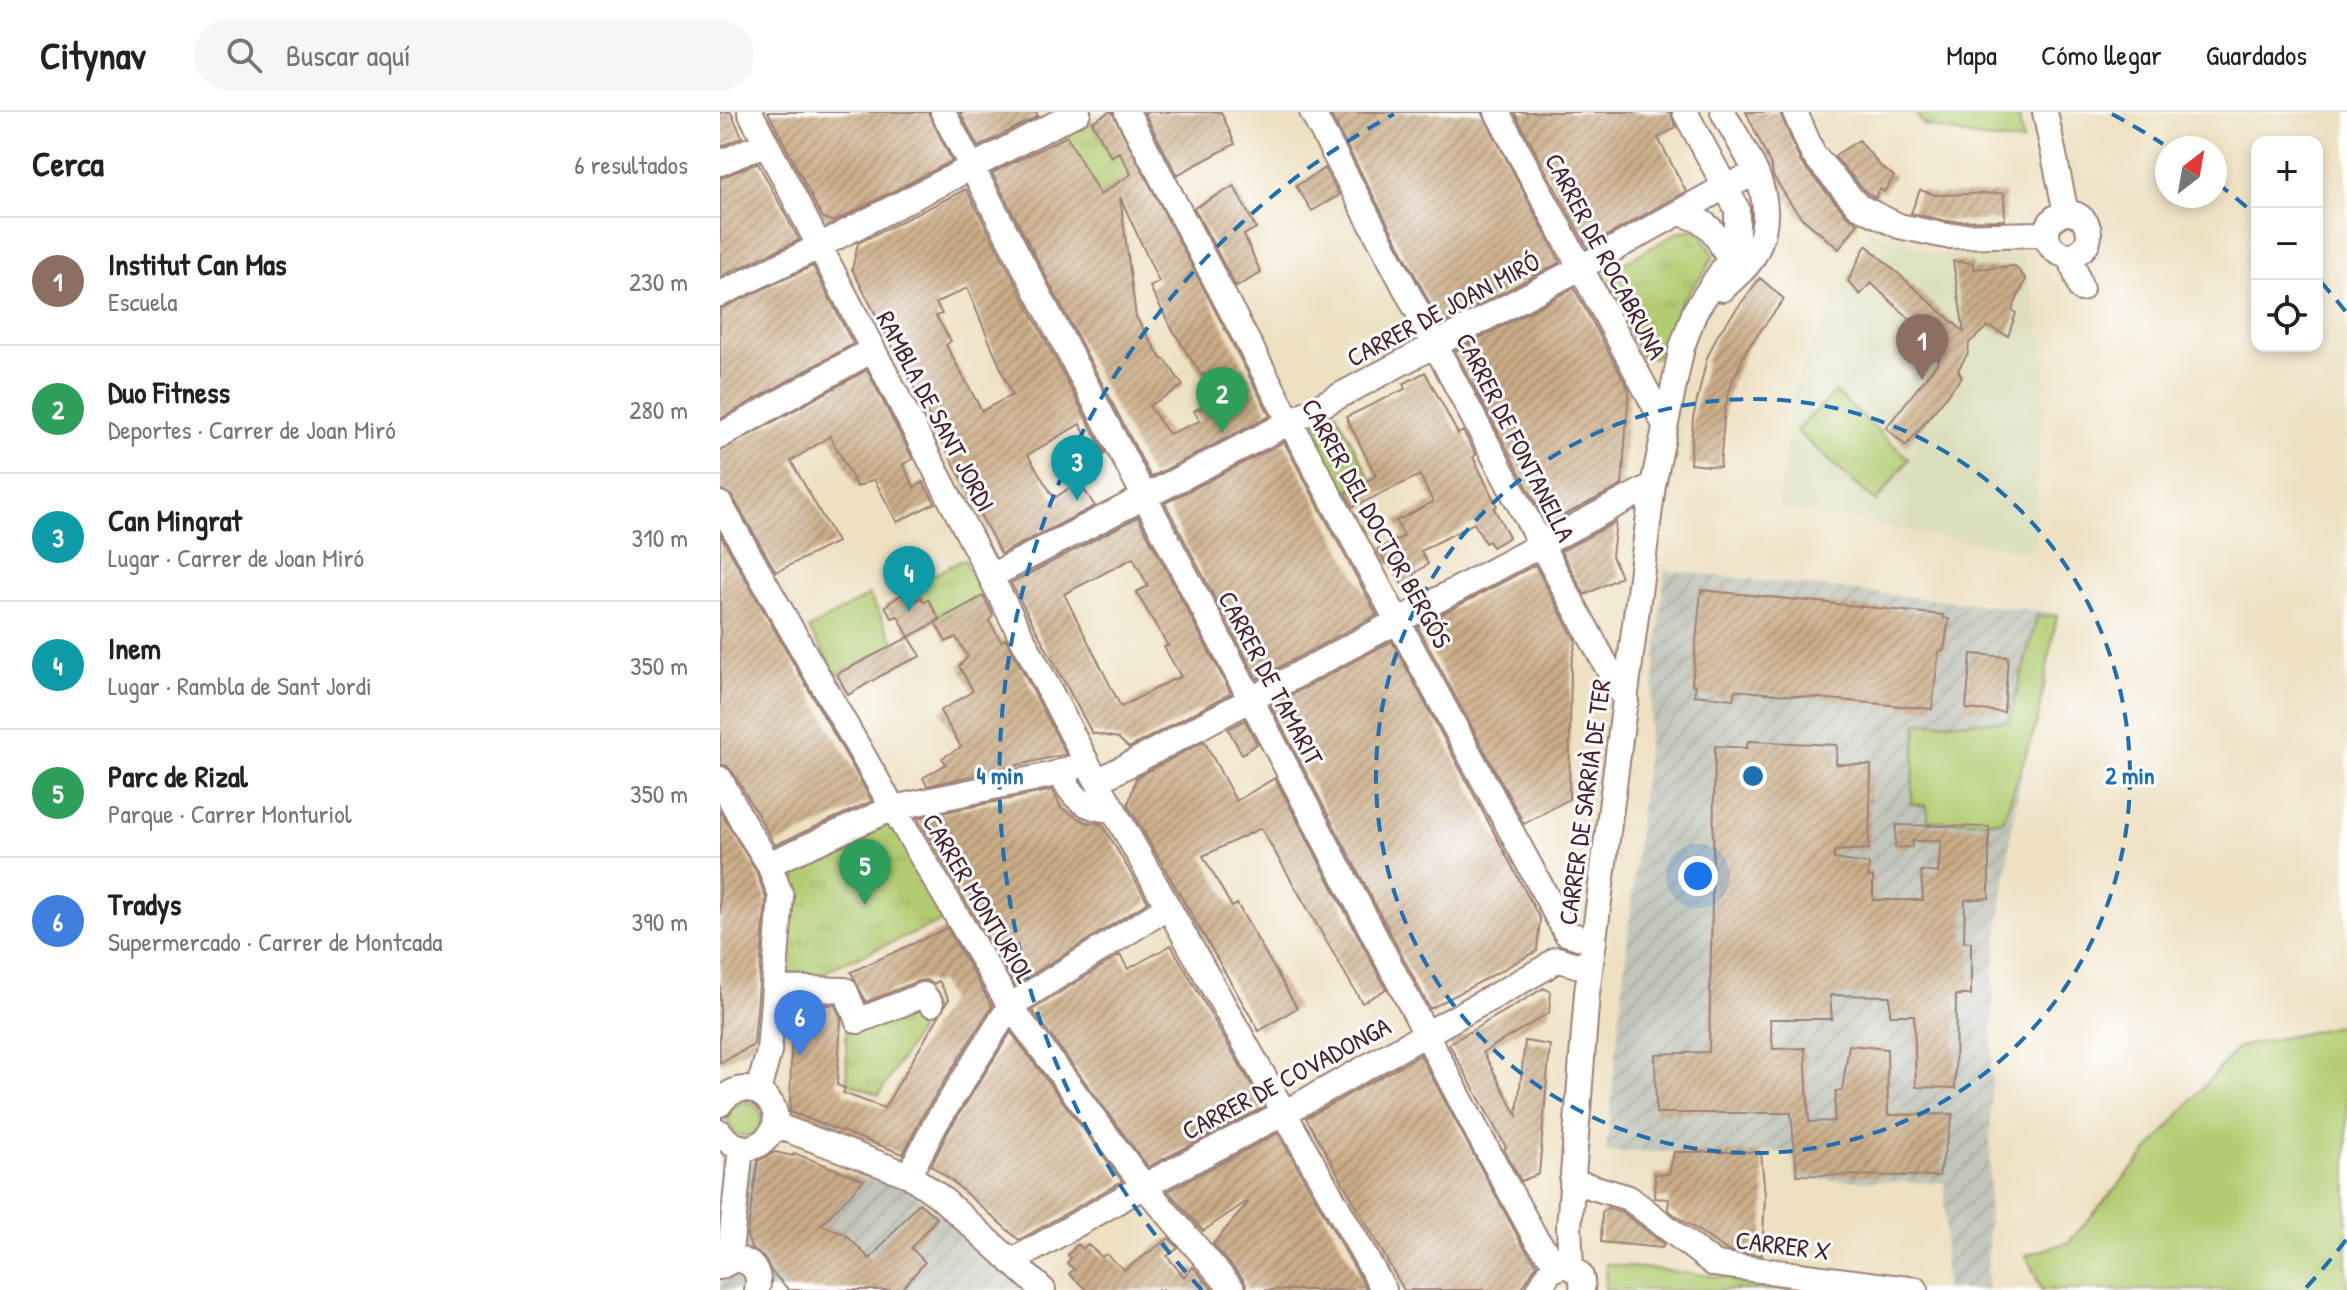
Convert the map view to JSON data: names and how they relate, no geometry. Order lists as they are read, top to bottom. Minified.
{"streets":{"street":["CARRER DE ROCABRUNA","CARRER DE JOAN MIRÓ","RAMBLA DE SANT JORDI","CARRER DE FONTANELLA","CARRER DEL DOCTOR BERGÓS","CARRER DE TAMARIT","CARRER DE SARRIÀ DE TER","CARRER MONTURIOL","CARRER DE COVADONGA","CARRER X"]},"crossings":[["CARRER DE ROCABRUNA","CARRER DE JOAN MIRÓ"],["CARRER DE ROCABRUNA","CARRER DE SARRIÀ DE TER"],["CARRER DE JOAN MIRÓ","RAMBLA DE SANT JORDI"],["CARRER DE JOAN MIRÓ","CARRER DE FONTANELLA"],["CARRER DE JOAN MIRÓ","CARRER DEL DOCTOR BERGÓS"],["CARRER DE JOAN MIRÓ","CARRER DE TAMARIT"],["CARRER DE JOAN MIRÓ","CARRER DE SARRIÀ DE TER"],["CARRER DE FONTANELLA","CARRER DE SARRIÀ DE TER"],["CARRER DEL DOCTOR BERGÓS","CARRER DE SARRIÀ DE TER"],["CARRER DEL DOCTOR BERGÓS","CARRER DE COVADONGA"],["CARRER DE TAMARIT","CARRER DE SARRIÀ DE TER"],["CARRER DE TAMARIT","CARRER DE COVADONGA"],["CARRER DE SARRIÀ DE TER","CARRER DE COVADONGA"],["CARRER DE SARRIÀ DE TER","CARRER X"],["CARRER MONTURIOL","CARRER DE COVADONGA"]],"north":"top right","page":{"header":"Citynav","search":"Buscar aquí","nav":["Mapa","Cómo llegar","Guardados"],"heading":["Cerca","6 resultados"],"map_buttons":["+","−"],"list":[{"mark":"1","name":"Institut Can Mas","note":"Escuela","value":"230 m"},{"mark":"2","name":"Duo Fitness","note":"Deportes · Carrer de Joan Miró","value":"280 m"},{"mark":"3","name":"Can Mingrat","note":"Lugar · Carrer de Joan Miró","value":"310 m"},{"mark":"4","name":"Inem","note":"Lugar · Rambla de Sant Jordi","value":"350 m"},{"mark":"5","name":"Parc de Rizal","note":"Parque · Carrer Monturiol","value":"350 m"},{"mark":"6","name":"Tradys","note":"Supermercado · Carrer de Montcada","value":"390 m"}],"pins":["1","2","3","4","5","6"]},"rings":["2 min","4 min"]}
